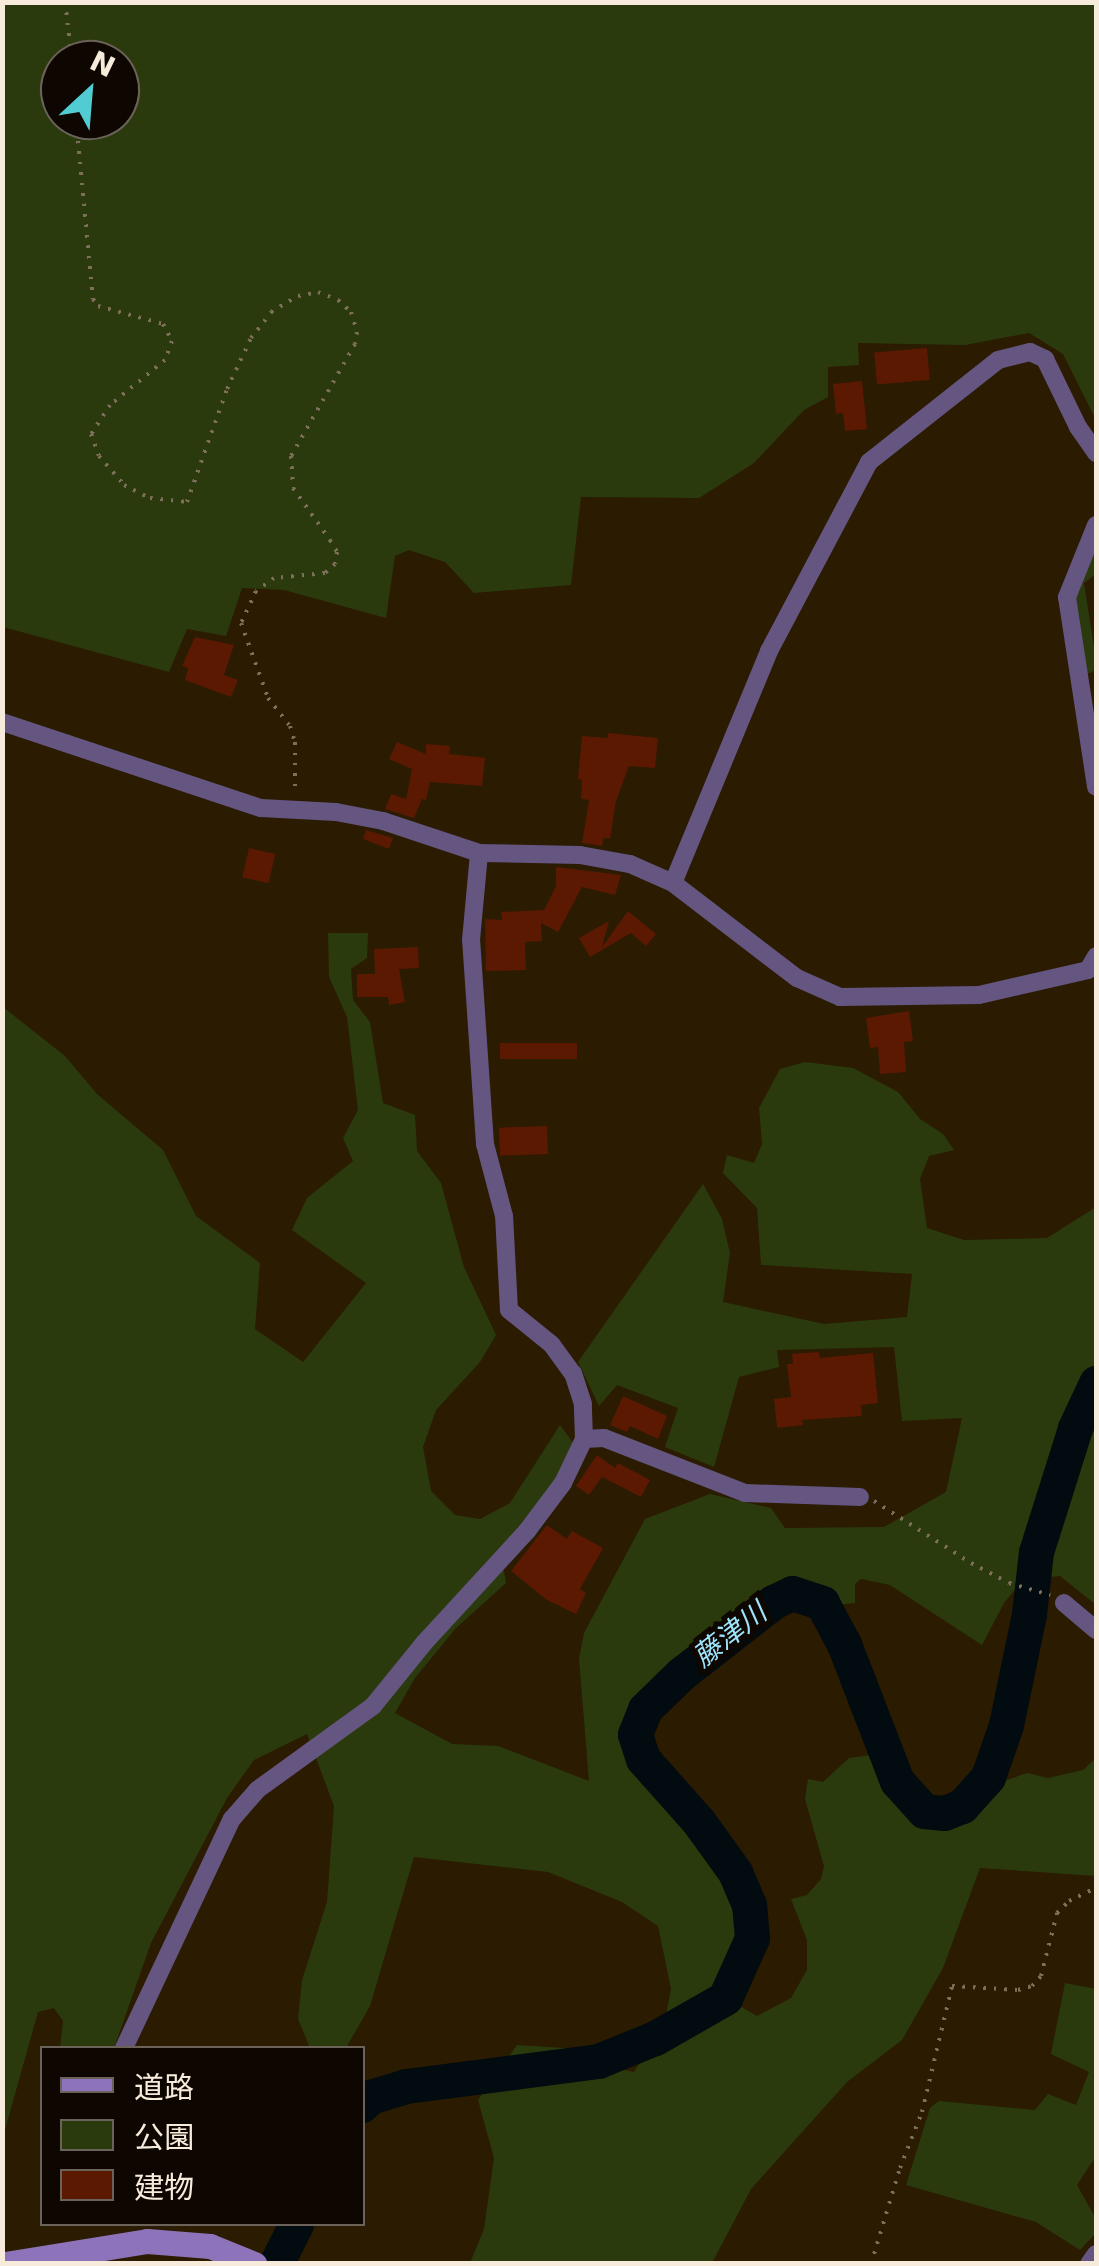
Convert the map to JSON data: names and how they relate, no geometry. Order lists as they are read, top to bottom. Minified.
{"water":["藤津川"],"legend":["道路","公園","建物"],"north":"top right"}
